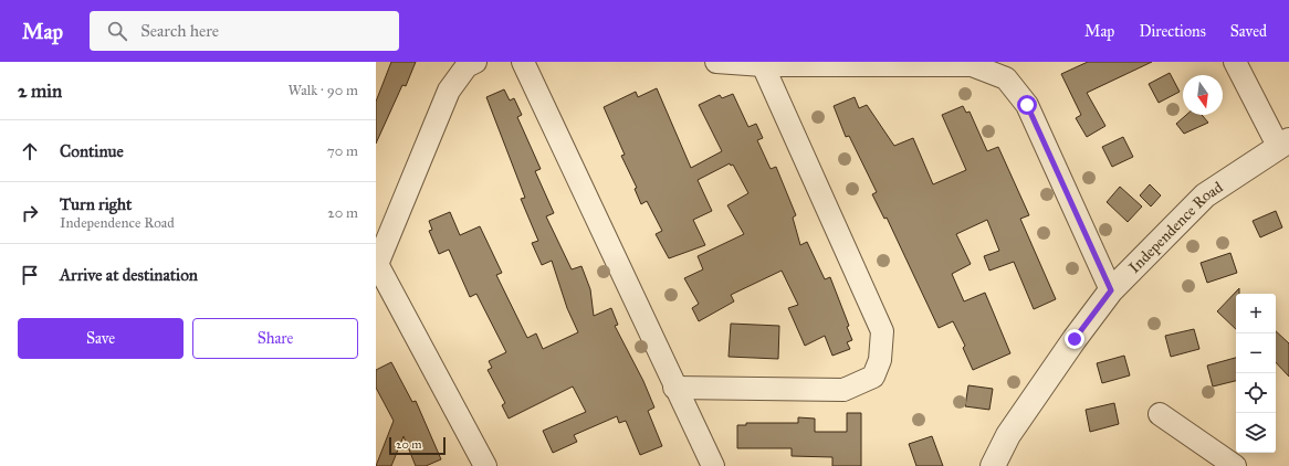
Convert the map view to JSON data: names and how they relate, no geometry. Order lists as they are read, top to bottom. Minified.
{"streets":{"street":["Independence Road"]},"scale_bar":"20 m","north":"bottom","page":{"header":"Map","search":"Search here","nav":["Map","Directions","Saved"],"heading":["2 min","Walk · 90 m"],"list":[["Continue","70 m"],["Turn right","Independence Road","20 m"],"Arrive at destination"],"map_buttons":["+","−"],"buttons":["Save","Share"],"scale":"20 m"}}
